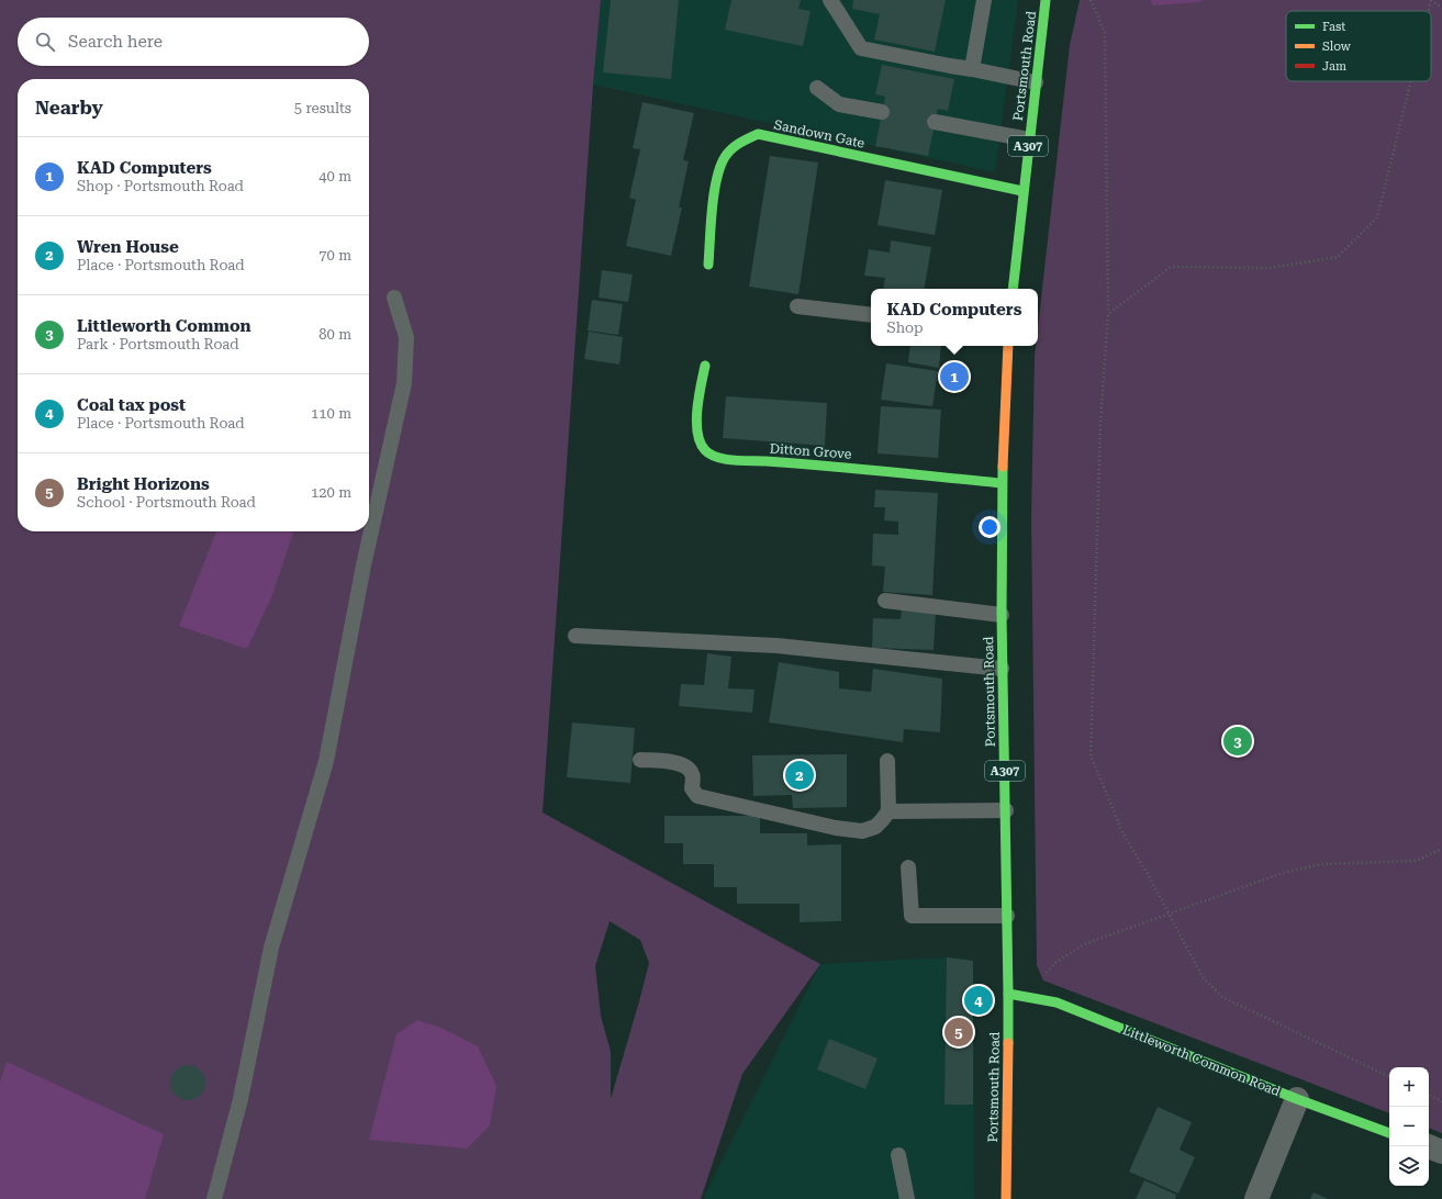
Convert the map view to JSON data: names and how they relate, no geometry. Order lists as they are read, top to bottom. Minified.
{"streets":{"street":["Portsmouth Road","Sandown Gate","A307","Ditton Grove","Littleworth Common Road"]},"crossings":[["Portsmouth Road","Sandown Gate"],["Portsmouth Road","Ditton Grove"],["Portsmouth Road","Littleworth Common Road"]],"legend":["Fast","Slow","Jam"],"page":{"search":"Search here","heading":["Nearby","5 results"],"list":[{"mark":"1","name":"KAD Computers","note":"Shop · Portsmouth Road","value":"40 m"},{"mark":"2","name":"Wren House","note":"Place · Portsmouth Road","value":"70 m"},{"mark":"3","name":"Littleworth Common","note":"Park · Portsmouth Road","value":"80 m"},{"mark":"4","name":"Coal tax post","note":"Place · Portsmouth Road","value":"110 m"},{"mark":"5","name":"Bright Horizons","note":"School · Portsmouth Road","value":"120 m"}],"popup":["KAD Computers","Shop"],"pins":["1","3","2","4","5"],"map_buttons":["+","−"]}}
